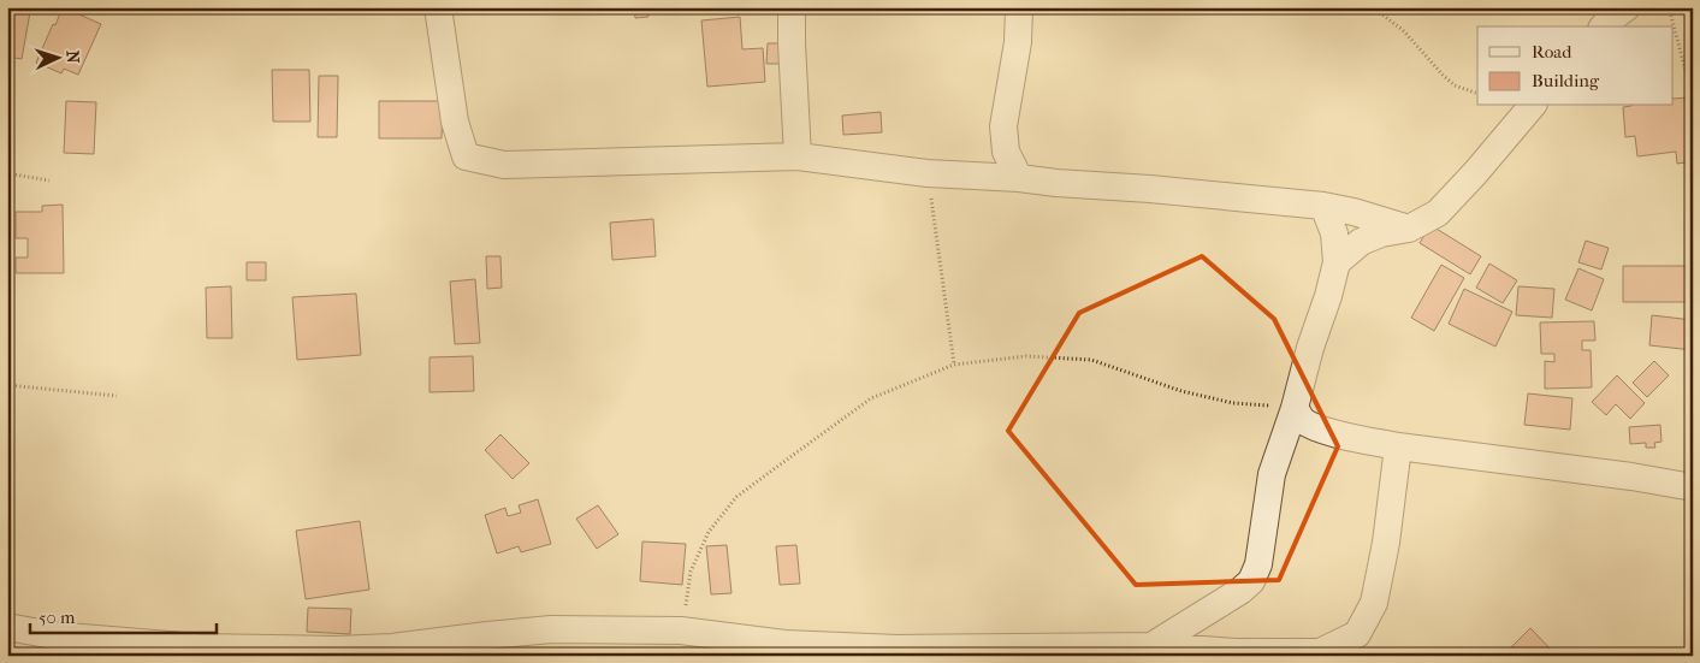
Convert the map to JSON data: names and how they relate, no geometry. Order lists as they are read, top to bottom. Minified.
{"legend":["Road","Building"],"scale_bar":"50 m","north":"right"}
